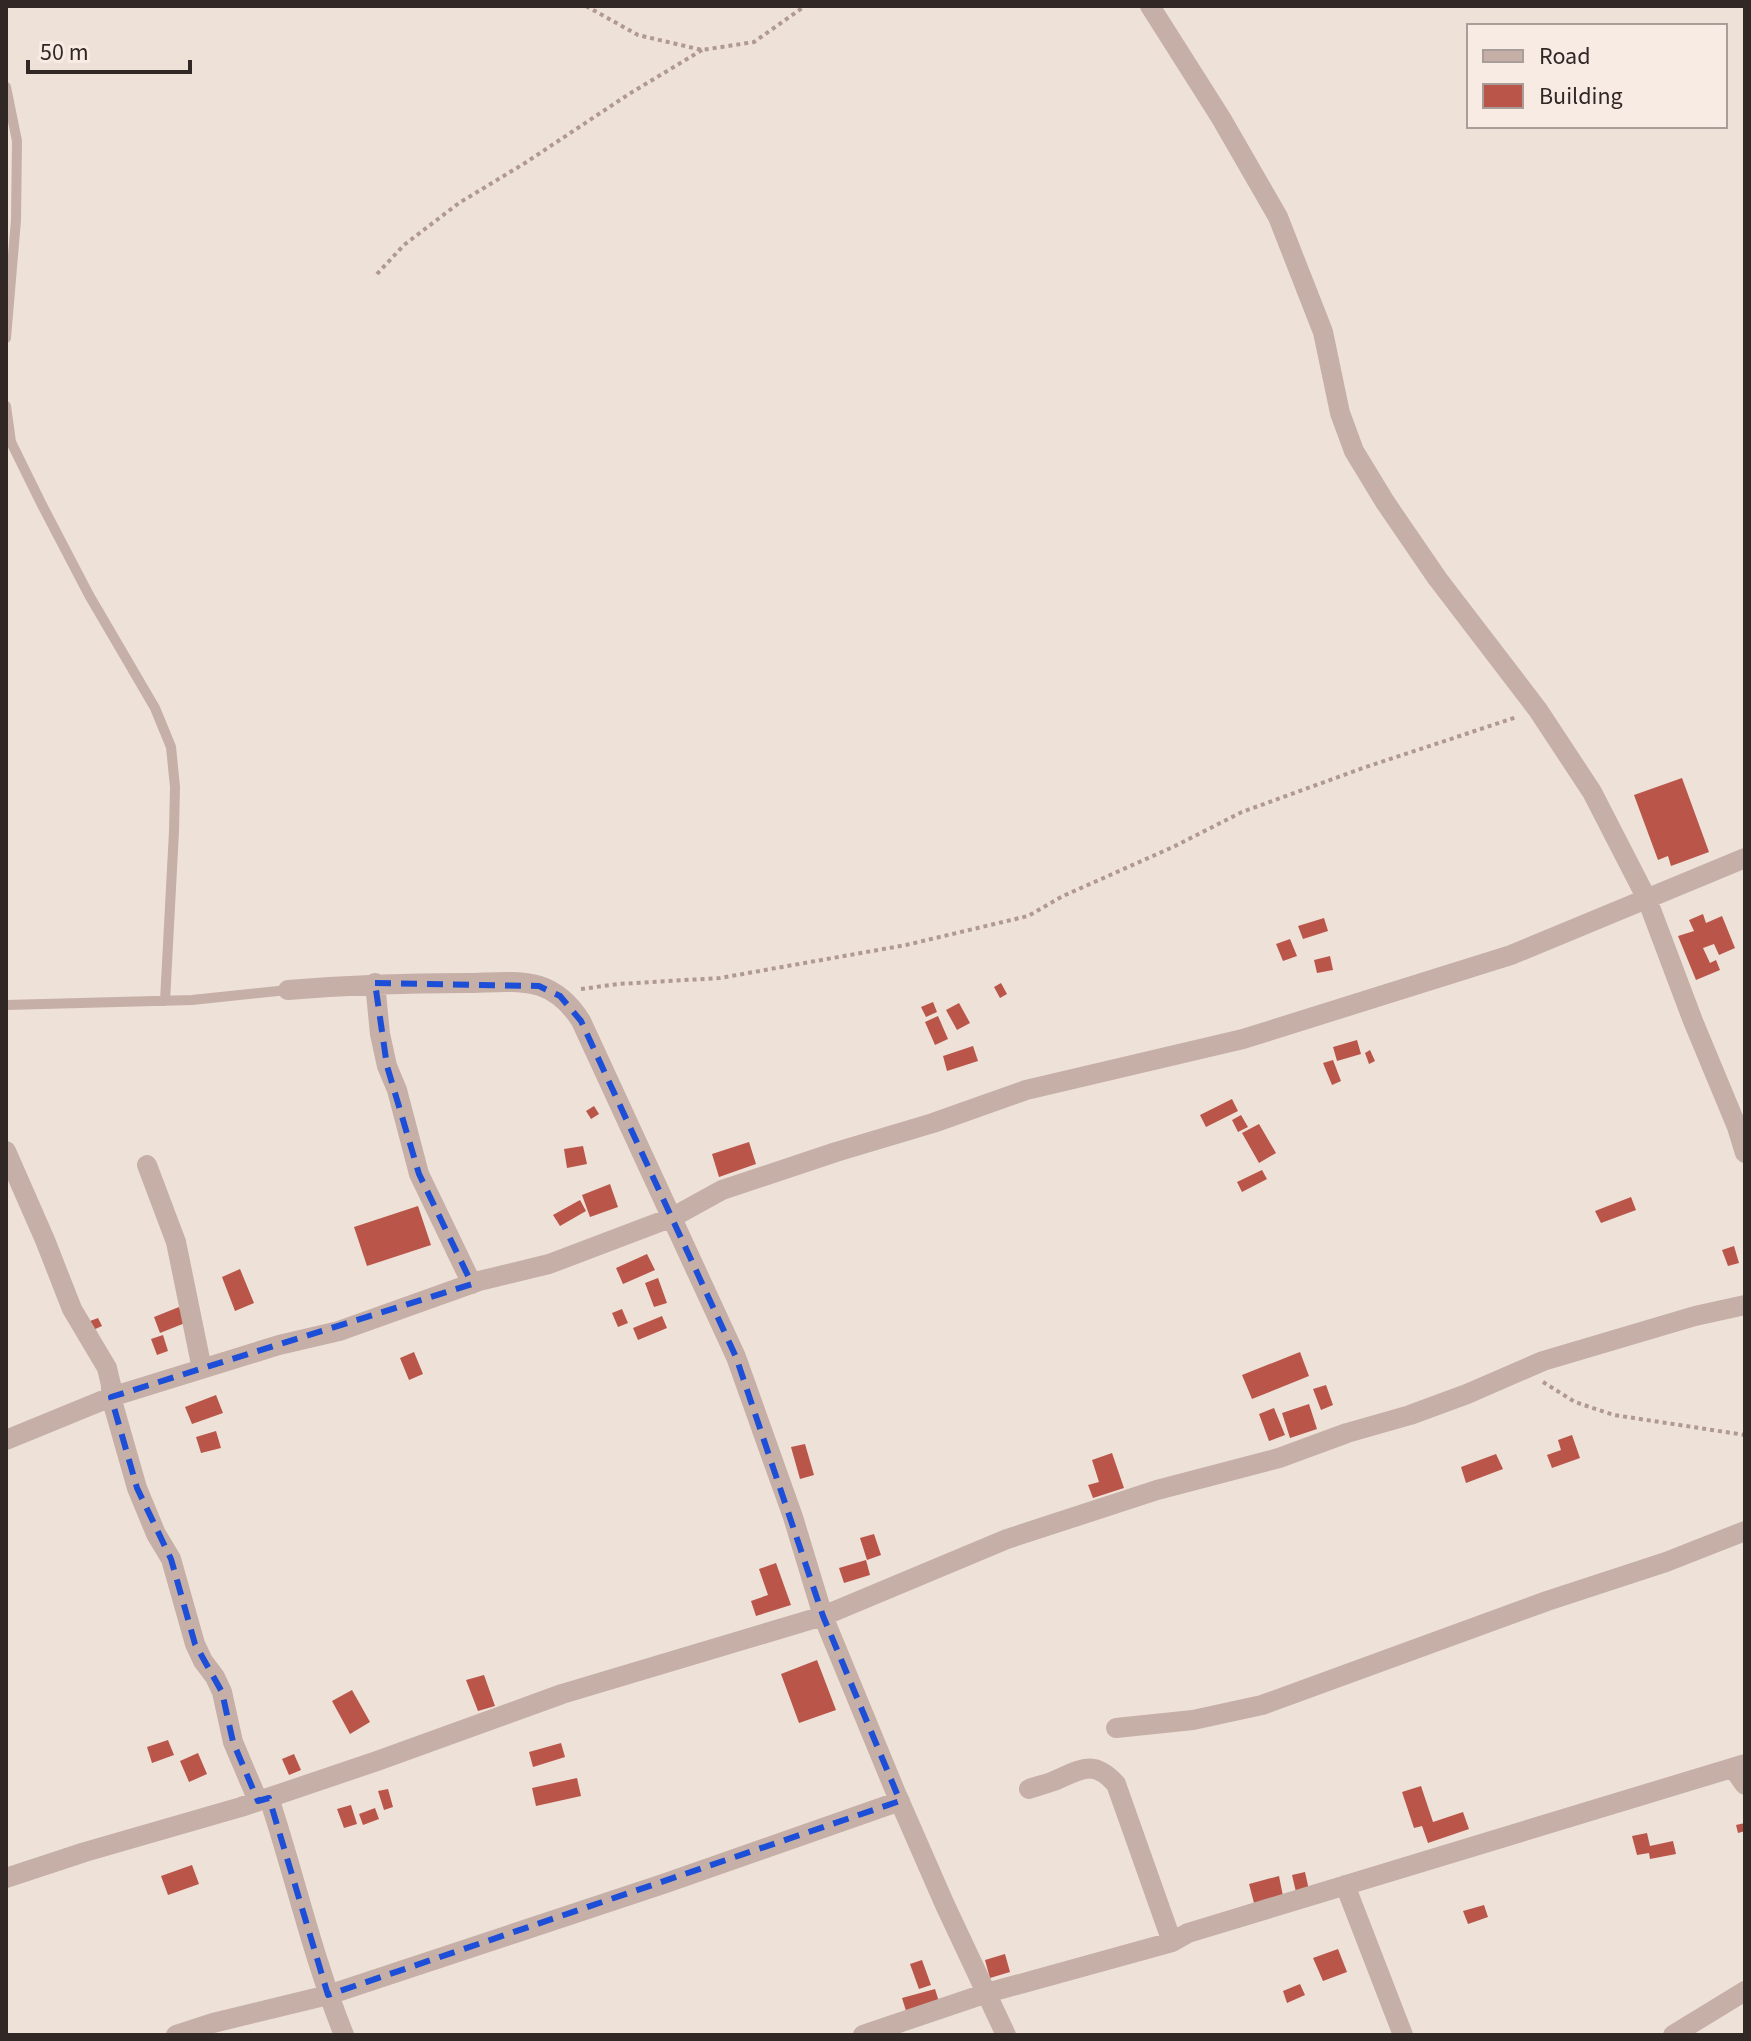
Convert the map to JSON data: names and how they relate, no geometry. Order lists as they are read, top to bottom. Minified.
{"legend":["Road","Building"],"scale_bar":"50 m"}
